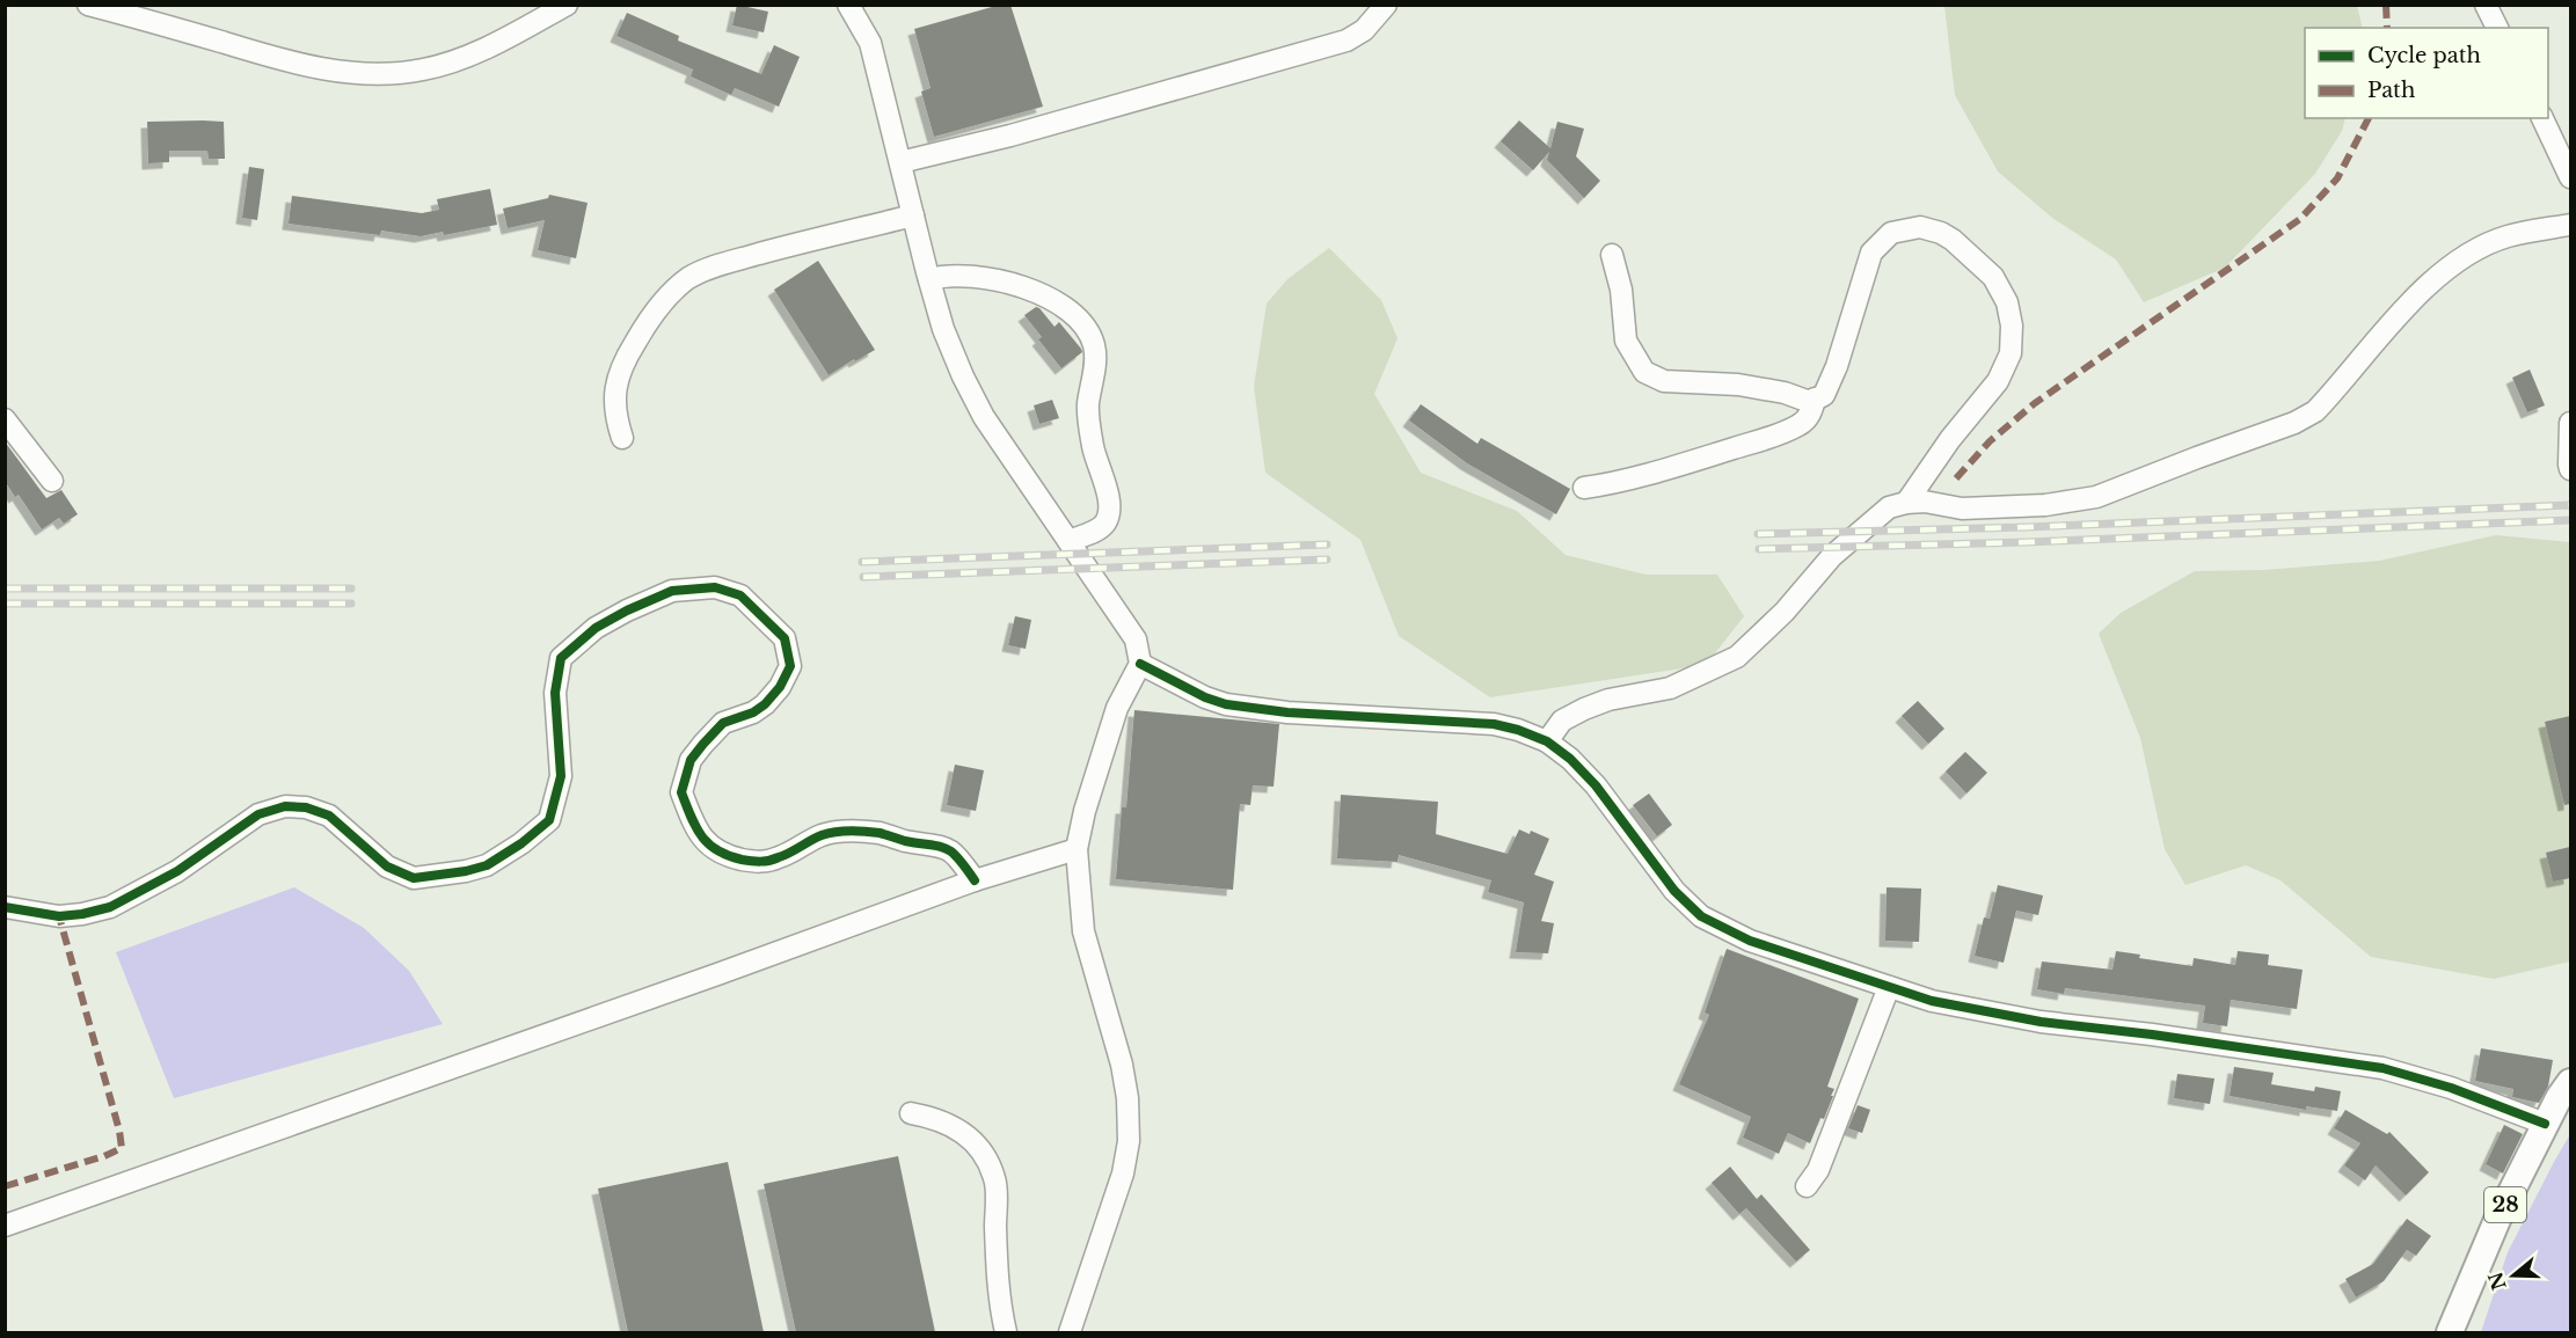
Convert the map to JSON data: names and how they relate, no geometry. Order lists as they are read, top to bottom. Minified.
{"streets":{"main road":["28"]},"legend":["Cycle path","Path"],"north":"left"}
